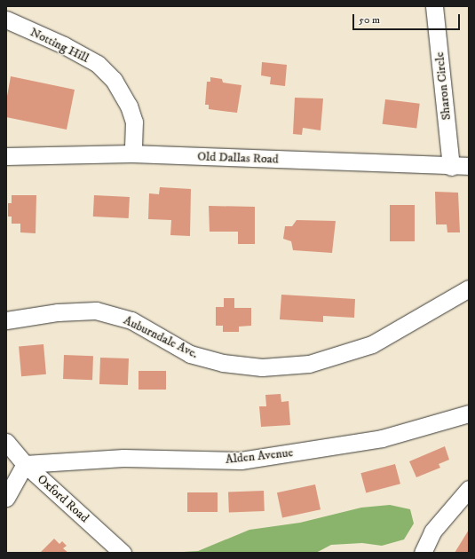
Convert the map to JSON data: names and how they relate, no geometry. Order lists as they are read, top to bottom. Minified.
{"streets":{"street":["Notting Hill","Sharon Circle","Old Dallas Road","Auburndale Ave.","Alden Avenue","Oxford Road"]},"crossings":[["Notting Hill","Old Dallas Road"],["Sharon Circle","Old Dallas Road"],["Alden Avenue","Oxford Road"]],"scale_bar":"50 m"}
